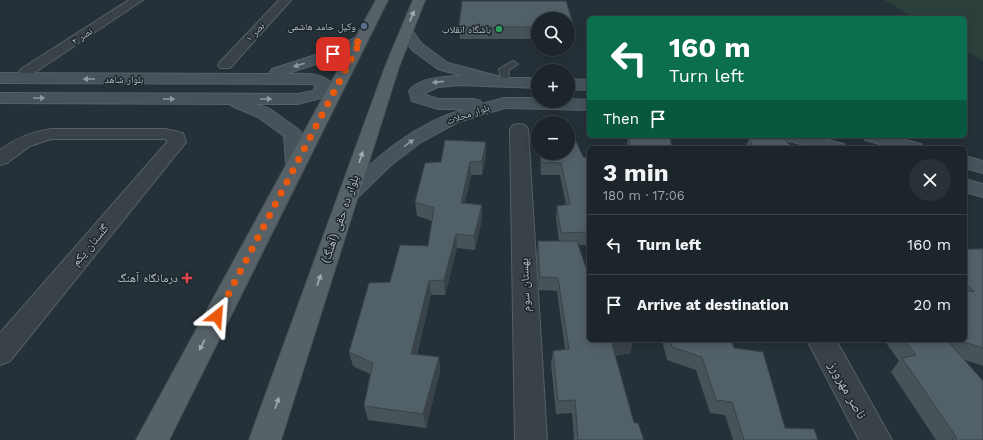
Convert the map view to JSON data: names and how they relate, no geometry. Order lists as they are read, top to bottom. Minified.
{"streets":{"main road":["بلوار شاهد","بلوار محلات","بلوار ده حقی (آهنگ)"],"street":["نصر ۱","نصر ۲","گلستان یکم","بهستان سوم","ناصر مهرورز"]},"crossings":[["بلوار محلات","بلوار ده حقی (آهنگ)"]],"places":{"other":["وکیل حامد هاشمی","باشگاه انقلاب"],"health":["درمانگاه آهنگ"]},"page":{"map_buttons":["+","−"],"turn":["160 m","Turn left"],"then":"Then","heading":["3 min","180 m · 17:06"],"list":[{"name":"Turn left","value":"160 m"},{"name":"Arrive at destination","value":"20 m"}]}}
